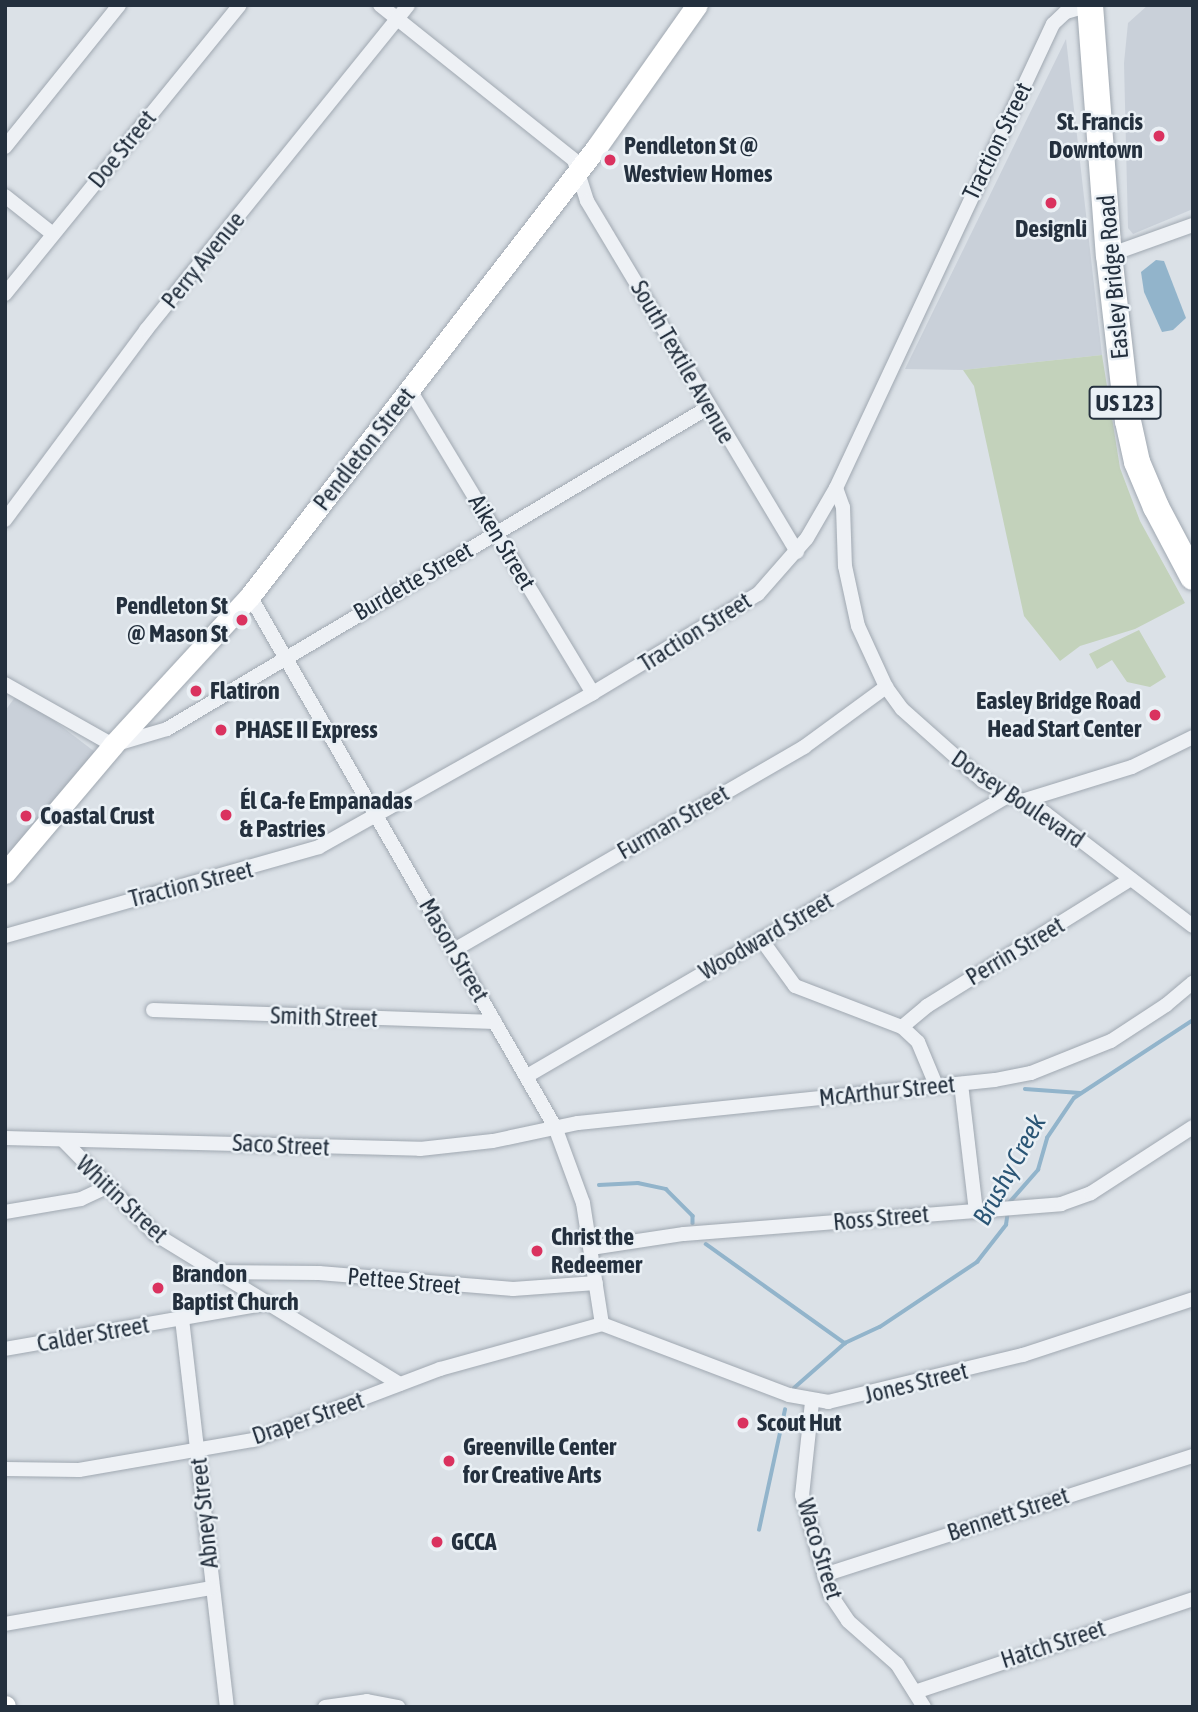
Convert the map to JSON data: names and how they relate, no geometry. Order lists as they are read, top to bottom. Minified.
{"streets":{"highway":["Easley Bridge Road","US 123"],"main road":["Pendleton Street"],"street":["Traction Street","Doe Street","Perry Avenue","South Textile Avenue","Aiken Street","Burdette Street","Dorsey Boulevard","Furman Street","Woodward Street","Mason Street","Perrin Street","Smith Street","McArthur Street","Saco Street","Whitin Street","Ross Street","Pettee Street","Calder Street","Jones Street","Draper Street","Abney Street","Bennett Street","Waco Street","Hatch Street"]},"crossings":[["Traction Street","Easley Bridge Road"],["Traction Street","South Textile Avenue"],["Traction Street","Aiken Street"],["Traction Street","Dorsey Boulevard"],["Traction Street","Mason Street"],["South Textile Avenue","Pendleton Street"],["South Textile Avenue","Burdette Street"],["Pendleton Street","Aiken Street"],["Pendleton Street","Burdette Street"],["Pendleton Street","Mason Street"],["Aiken Street","Burdette Street"],["Burdette Street","Mason Street"],["Dorsey Boulevard","Furman Street"],["Dorsey Boulevard","Woodward Street"],["Dorsey Boulevard","Perrin Street"],["Furman Street","Mason Street"],["Woodward Street","Mason Street"],["Mason Street","Smith Street"],["Mason Street","McArthur Street"],["Mason Street","Saco Street"],["Mason Street","Ross Street"],["Mason Street","Pettee Street"],["Mason Street","Jones Street"],["Mason Street","Draper Street"],["McArthur Street","Saco Street"],["Saco Street","Whitin Street"],["Whitin Street","Pettee Street"],["Whitin Street","Calder Street"],["Whitin Street","Draper Street"],["Calder Street","Abney Street"],["Jones Street","Draper Street"],["Jones Street","Waco Street"],["Draper Street","Abney Street"],["Bennett Street","Waco Street"],["Waco Street","Hatch Street"]],"water":["Brushy Creek"],"places":["St. Francis Downtown","Pendleton St @ Westview Homes","Designli","Pendleton St @ Mason St","Flatiron","Easley Bridge Road Head Start Center","PHASE II Express","Él Ca-fe Empanadas & Pastries","Coastal Crust","Christ the Redeemer","Brandon Baptist Church","Scout Hut","Greenville Center for Creative Arts","GCCA"]}
